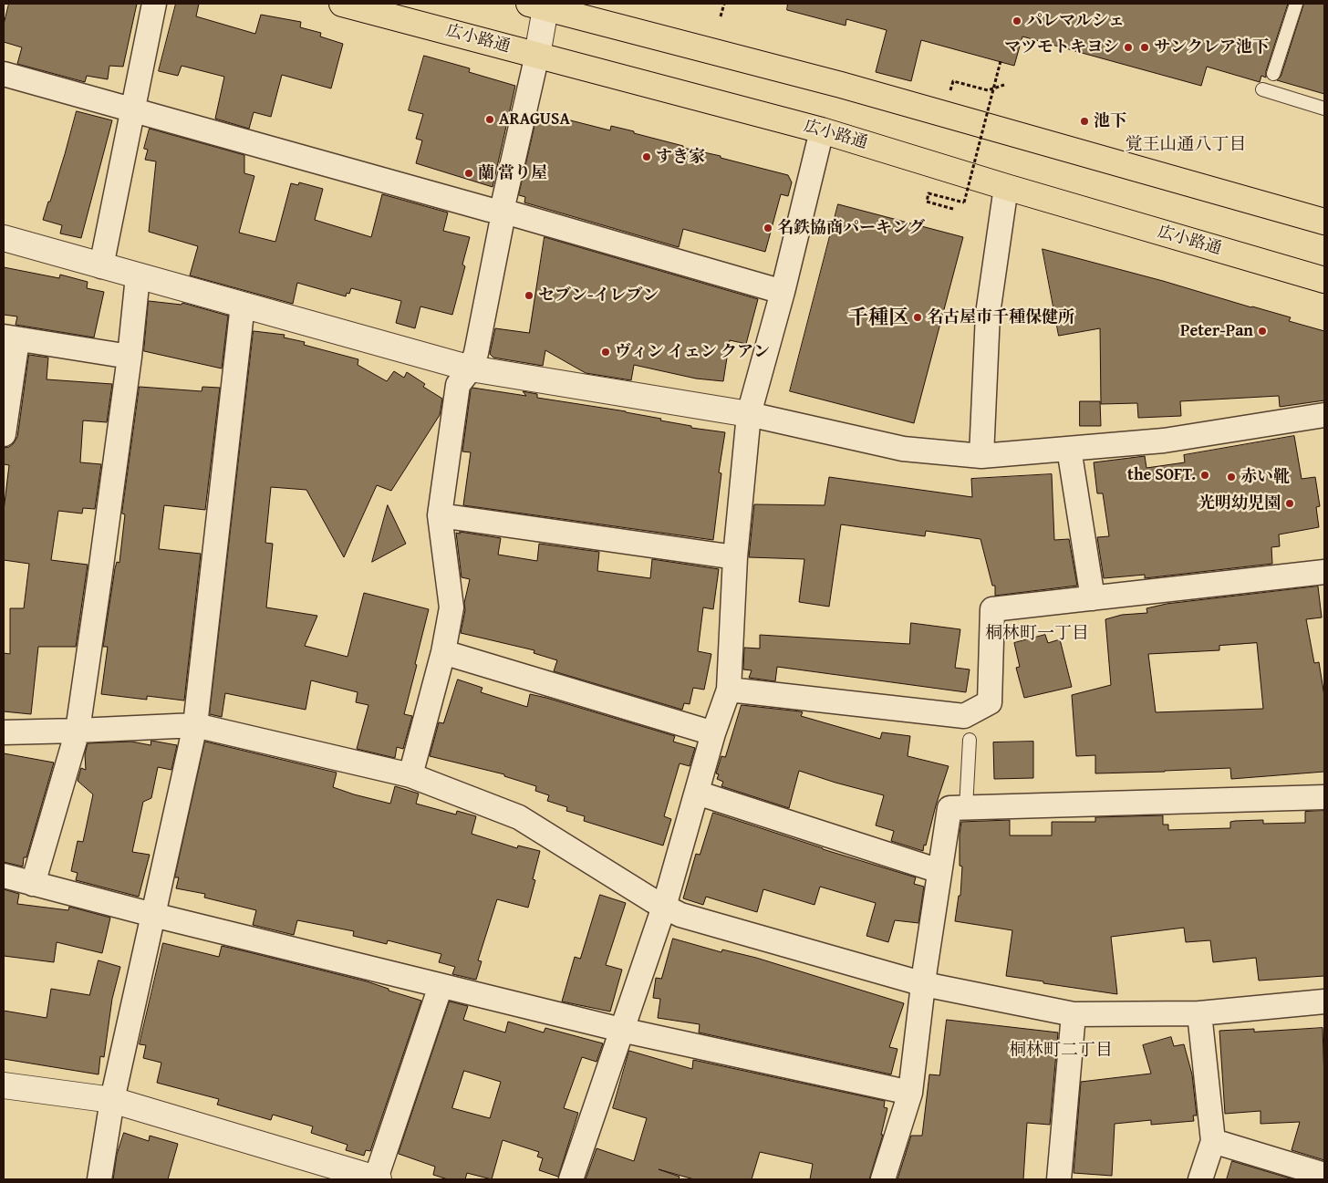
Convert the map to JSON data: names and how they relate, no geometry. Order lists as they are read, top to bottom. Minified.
{"streets":{"main road":["広小路通"]},"districts":["覚王山通八丁目","千種区","桐林町一丁目","桐林町二丁目"],"places":["パレマルシェ","マツモトキヨシ","サンクレア池下","ARAGUSA","池下","すき家","蘭 當り屋","名鉄協商パーキング","セブン-イレブン","名古屋市千種保健所","Peter-Pan","ヴィン イェン クアン","the SOFT.","赤い靴","光明幼児園"]}
